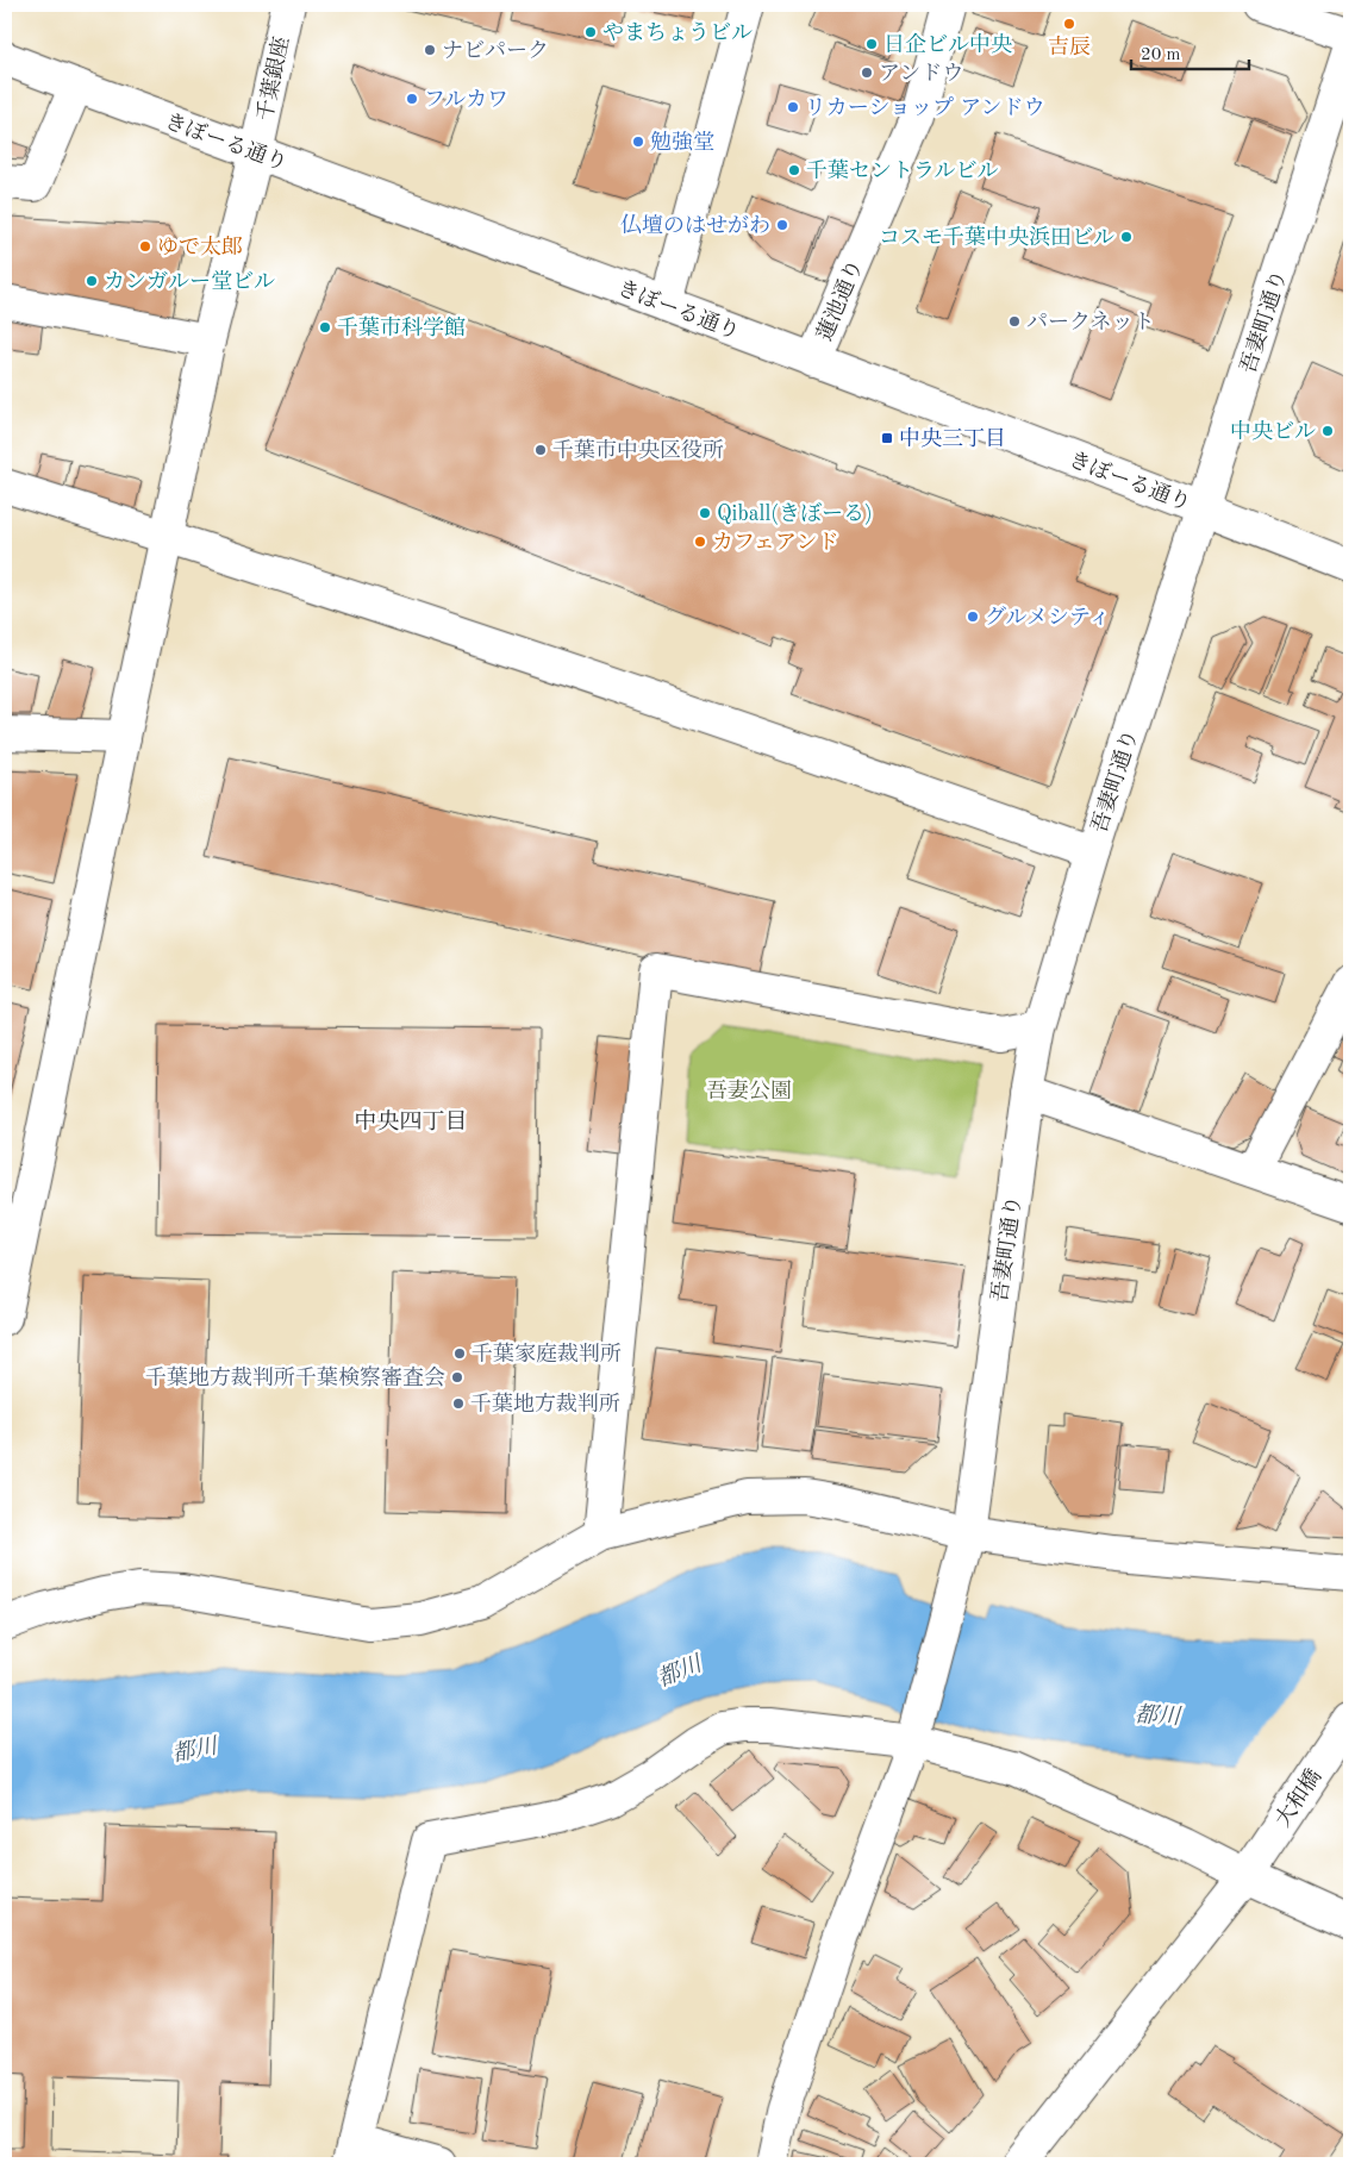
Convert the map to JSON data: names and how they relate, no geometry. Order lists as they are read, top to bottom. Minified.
{"streets":{"street":["千葉銀座","きぼーる通り","蓮池通り","吾妻町通り","大和橋"]},"crossings":[["千葉銀座","きぼーる通り"],["きぼーる通り","蓮池通り"],["きぼーる通り","吾妻町通り"]],"districts":["中央四丁目"],"water":["都川"],"parks":["吾妻公園"],"places":{"other":["吉辰","やまちょうビル","日企ビル中央","ナビパーク","アンドウ","フルカワ","リカーショップ アンドウ","勉強堂","千葉セントラルビル","仏壇のはせがわ","コスモ千葉中央浜田ビル","ゆで太郎","カンガルー堂ビル","パークネット","千葉市科学館","中央ビル","千葉市中央区役所","Qiball(きぼーる)","カフェアンド","グルメシティ","千葉家庭裁判所","千葉地方裁判所千葉検察審査会","千葉地方裁判所"],"transit":["中央三丁目"]},"scale_bar":"20 m"}
